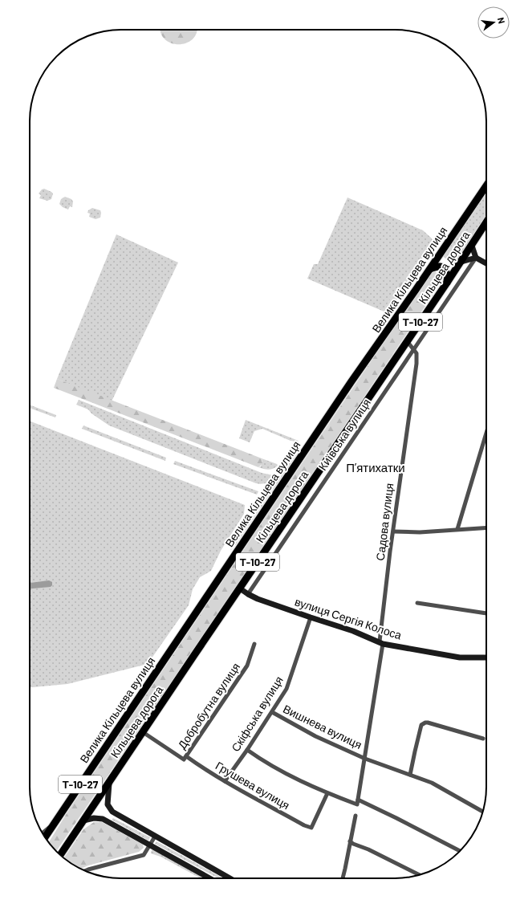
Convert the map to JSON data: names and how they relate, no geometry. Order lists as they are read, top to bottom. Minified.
{"streets":{"highway":["Кільцева дорога","Велика Кільцева вулиця","Т-10-27"],"main road":["вулиця Сергія Колоса"],"street":["Київська вулиця","Садова вулиця","Добробутна вулиця","Скіфська вулиця","Вишнева вулиця","Грушева вулиця"]},"crossings":[["Кільцева дорога","вулиця Сергія Колоса"],["Кільцева дорога","Грушева вулиця"],["Велика Кільцева вулиця","Т-10-27"],["Київська вулиця","Садова вулиця"],["Київська вулиця","вулиця Сергія Колоса"],["Садова вулиця","вулиця Сергія Колоса"],["Садова вулиця","Вишнева вулиця"],["Садова вулиця","Грушева вулиця"],["вулиця Сергія Колоса","Скіфська вулиця"],["Добробутна вулиця","Грушева вулиця"],["Скіфська вулиця","Вишнева вулиця"],["Скіфська вулиця","Грушева вулиця"]],"districts":["Пʼятихатки"],"north":"right"}
